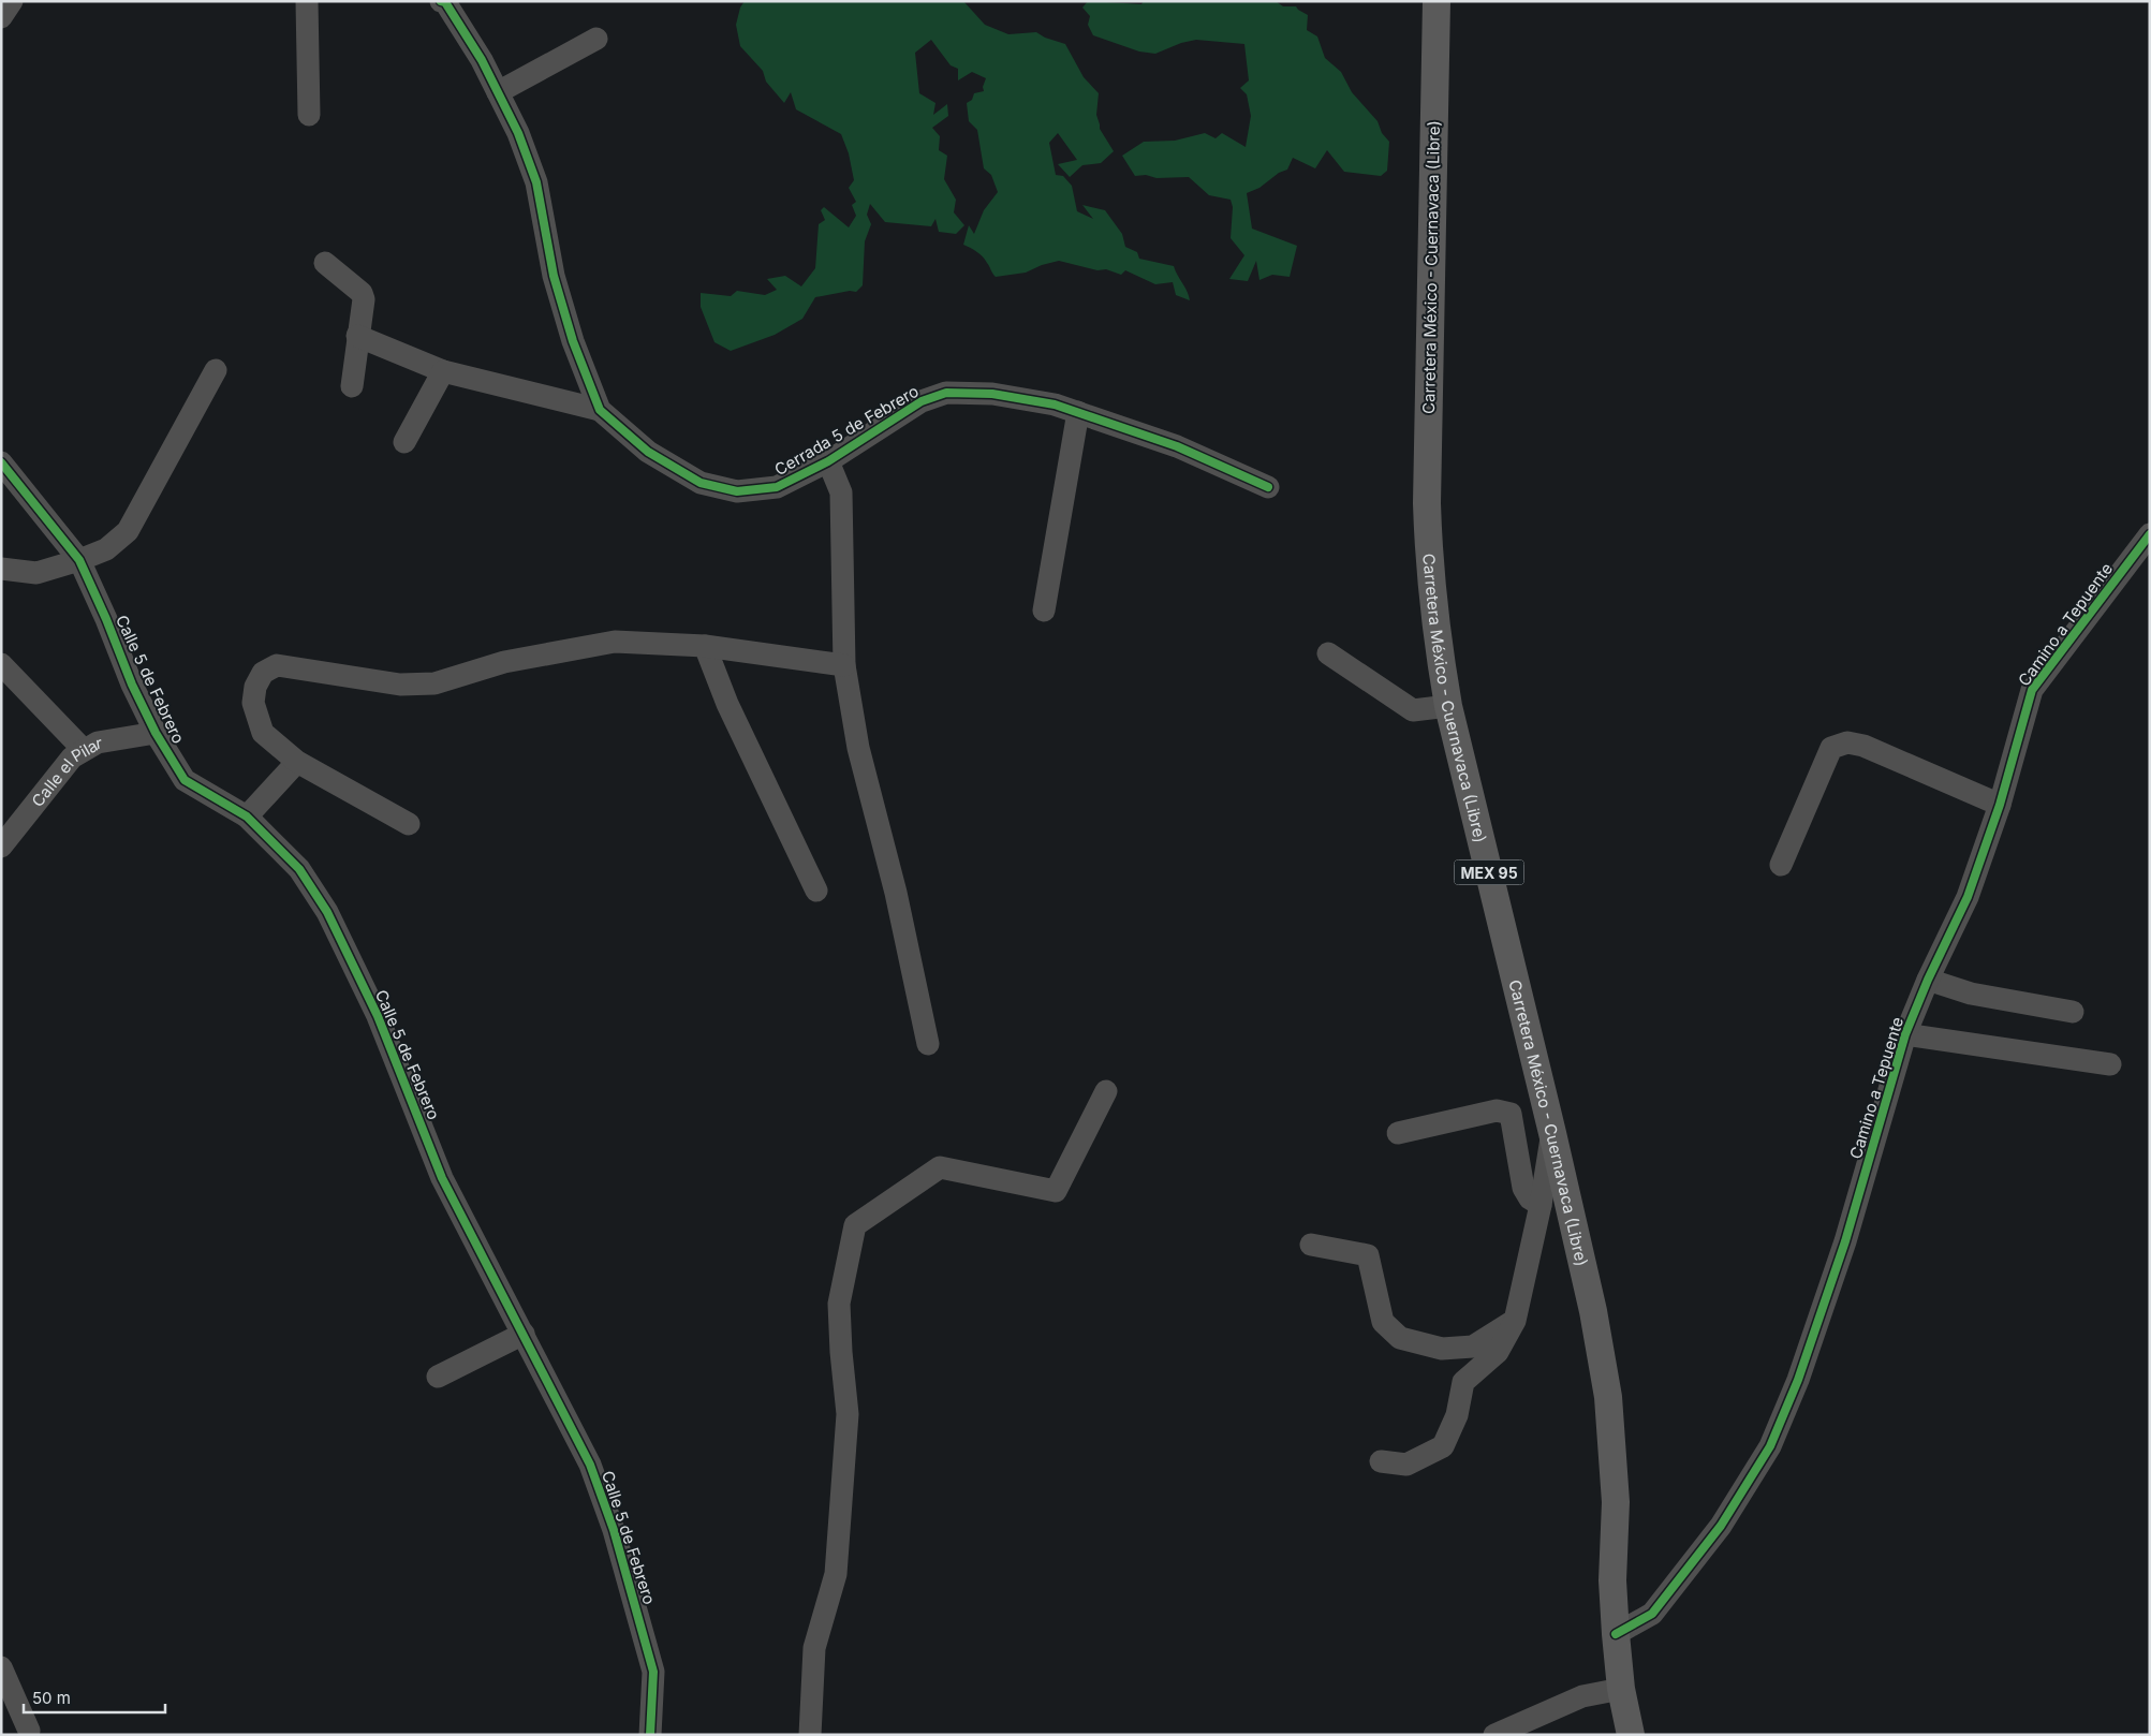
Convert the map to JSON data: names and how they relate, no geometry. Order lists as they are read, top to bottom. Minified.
{"streets":{"main road":["Carretera México - Cuernavaca (Libre)","MEX 95"],"street":["Cerrada 5 de Febrero","Camino a Tepuente","Calle 5 de Febrero","Calle el Pilar"]},"crossings":[["Carretera México - Cuernavaca (Libre)","Camino a Tepuente"],["Calle 5 de Febrero","Calle el Pilar"]],"scale_bar":"50 m"}
